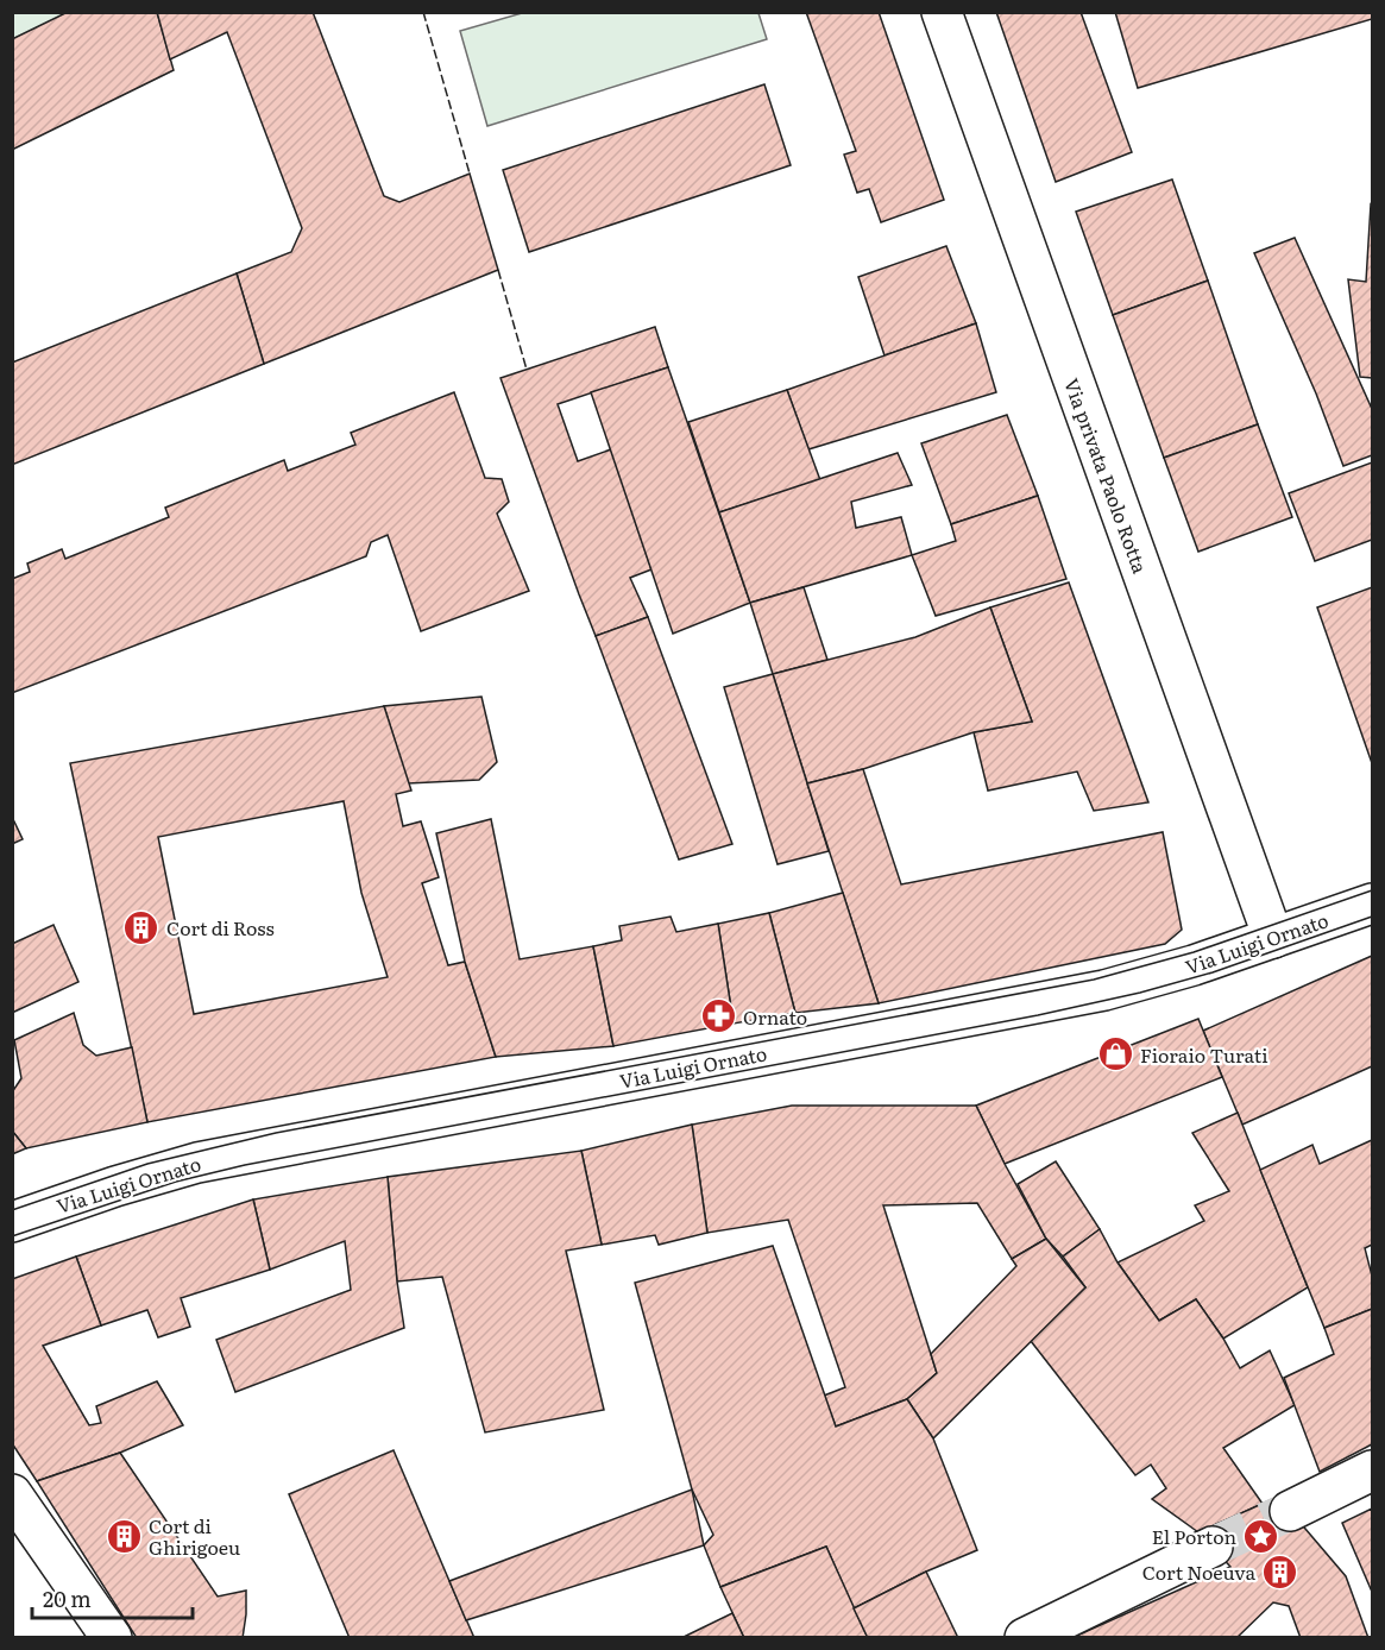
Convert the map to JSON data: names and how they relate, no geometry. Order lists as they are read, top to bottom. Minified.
{"streets":{"street":["Via privata Paolo Rotta","Via Luigi Ornato"]},"crossings":[["Via privata Paolo Rotta","Via Luigi Ornato"]],"places":{"building":["Cort di Ross","Cort di Ghirigoeu","Cort Noeuva"],"pharmacy":["Ornato"],"shop":["Fioraio Turati"],"place":["El Porton"]},"scale_bar":"20 m"}
